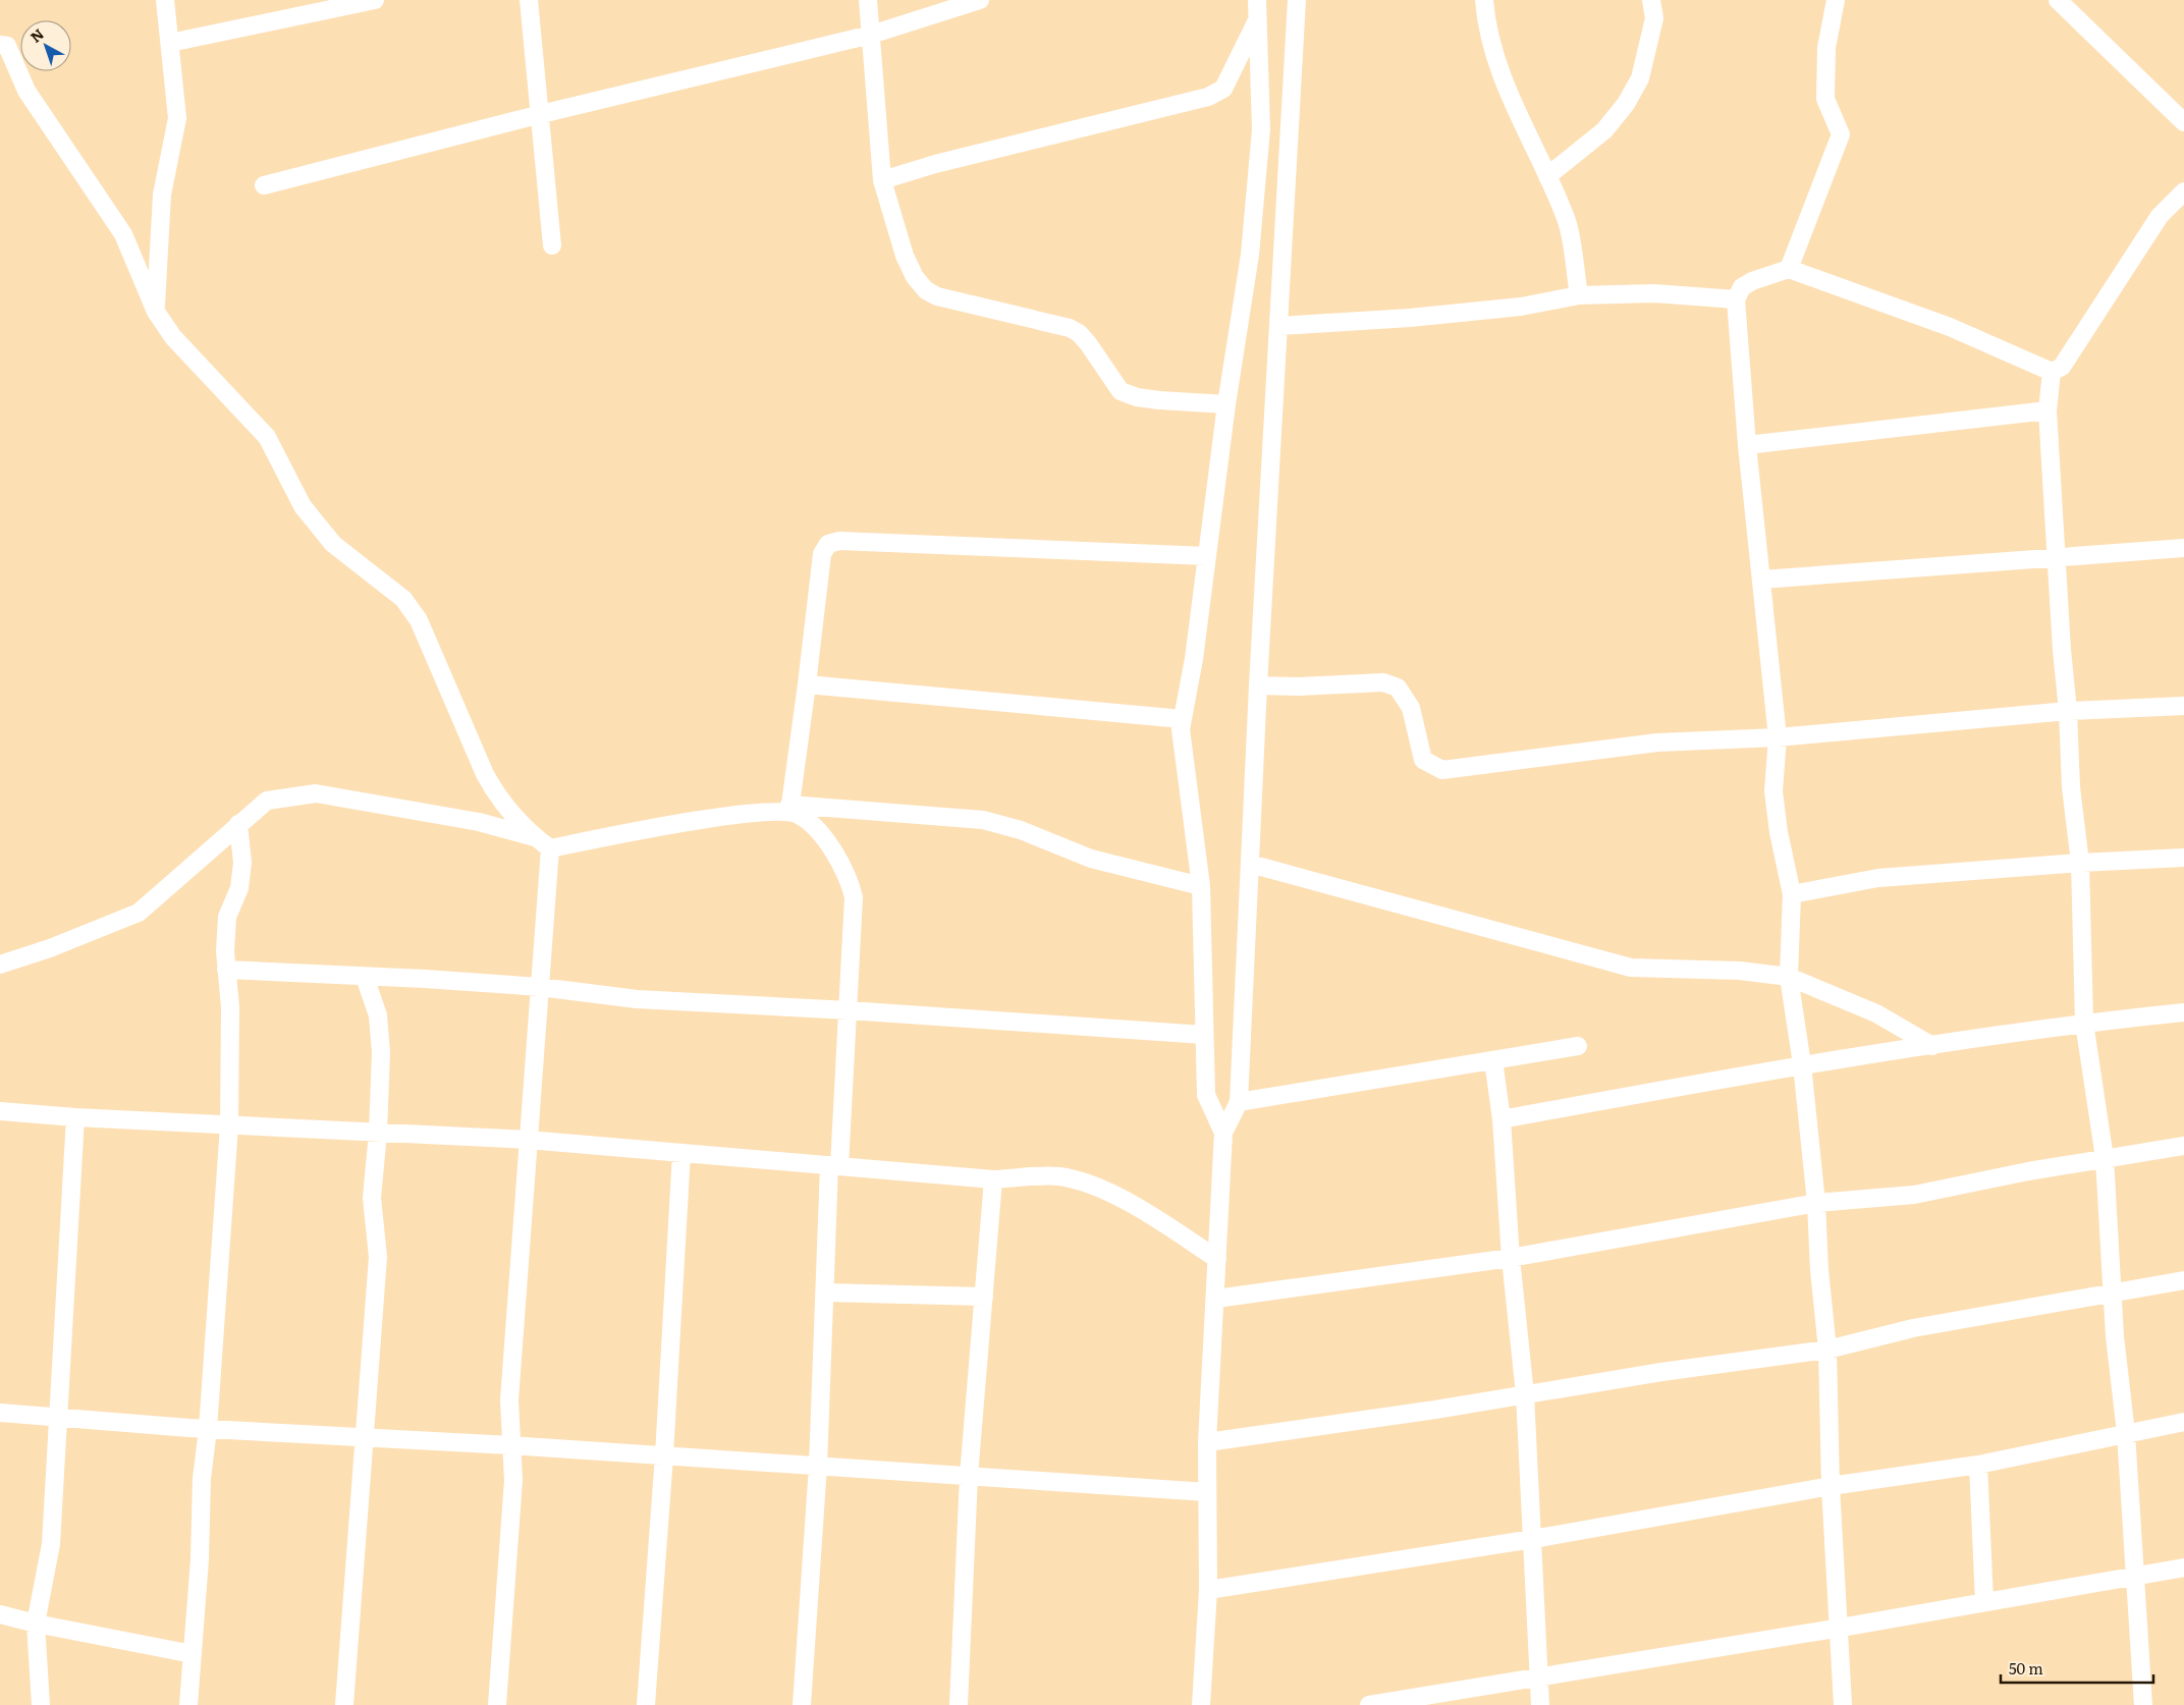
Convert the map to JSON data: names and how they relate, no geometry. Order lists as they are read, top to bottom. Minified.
{"scale_bar":"50 m","north":"top left"}
